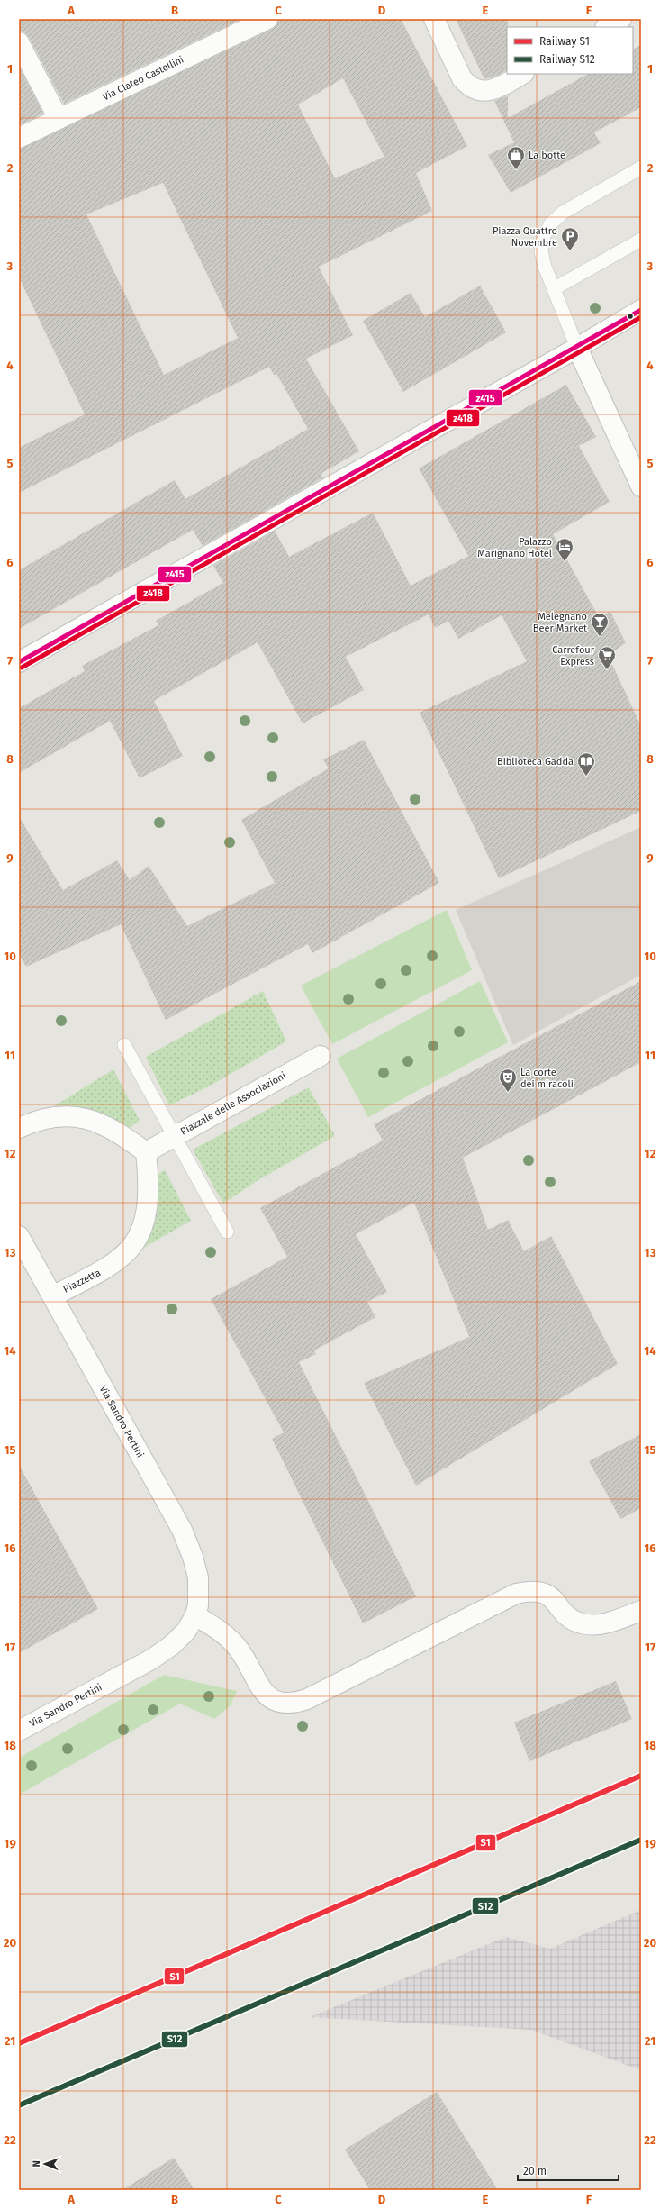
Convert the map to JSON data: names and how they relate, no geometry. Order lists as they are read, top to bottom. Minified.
{"streets":{"street":["Via Clateo Castellini","Piazzale delle Associazioni","Piazzetta","Via Sandro Pertini"]},"crossings":[["Piazzale delle Associazioni","Piazzetta"],["Piazzetta","Via Sandro Pertini"]],"places":{"shop":["La botte"],"parking":["Piazza Quattro Novembre"],"hotel":["Palazzo Marignano Hotel"],"bar":["Melegnano Beer Market"],"supermarket":["Carrefour Express"],"library":["Biblioteca Gadda"],"theatre":["La corte dei miracoli"]},"lines":["transit line z415","transit line z418","rail line S1","rail line S12"],"legend":["Railway S1","Railway S12"],"scale_bar":"20 m","north":"left","grid":{"columns":["A","B","C","D","E","F"],"rows":["1","2","3","4","5","6","7","8","9","10","11","12","13","14","15","16","17","18","19","20","21","22"]}}
